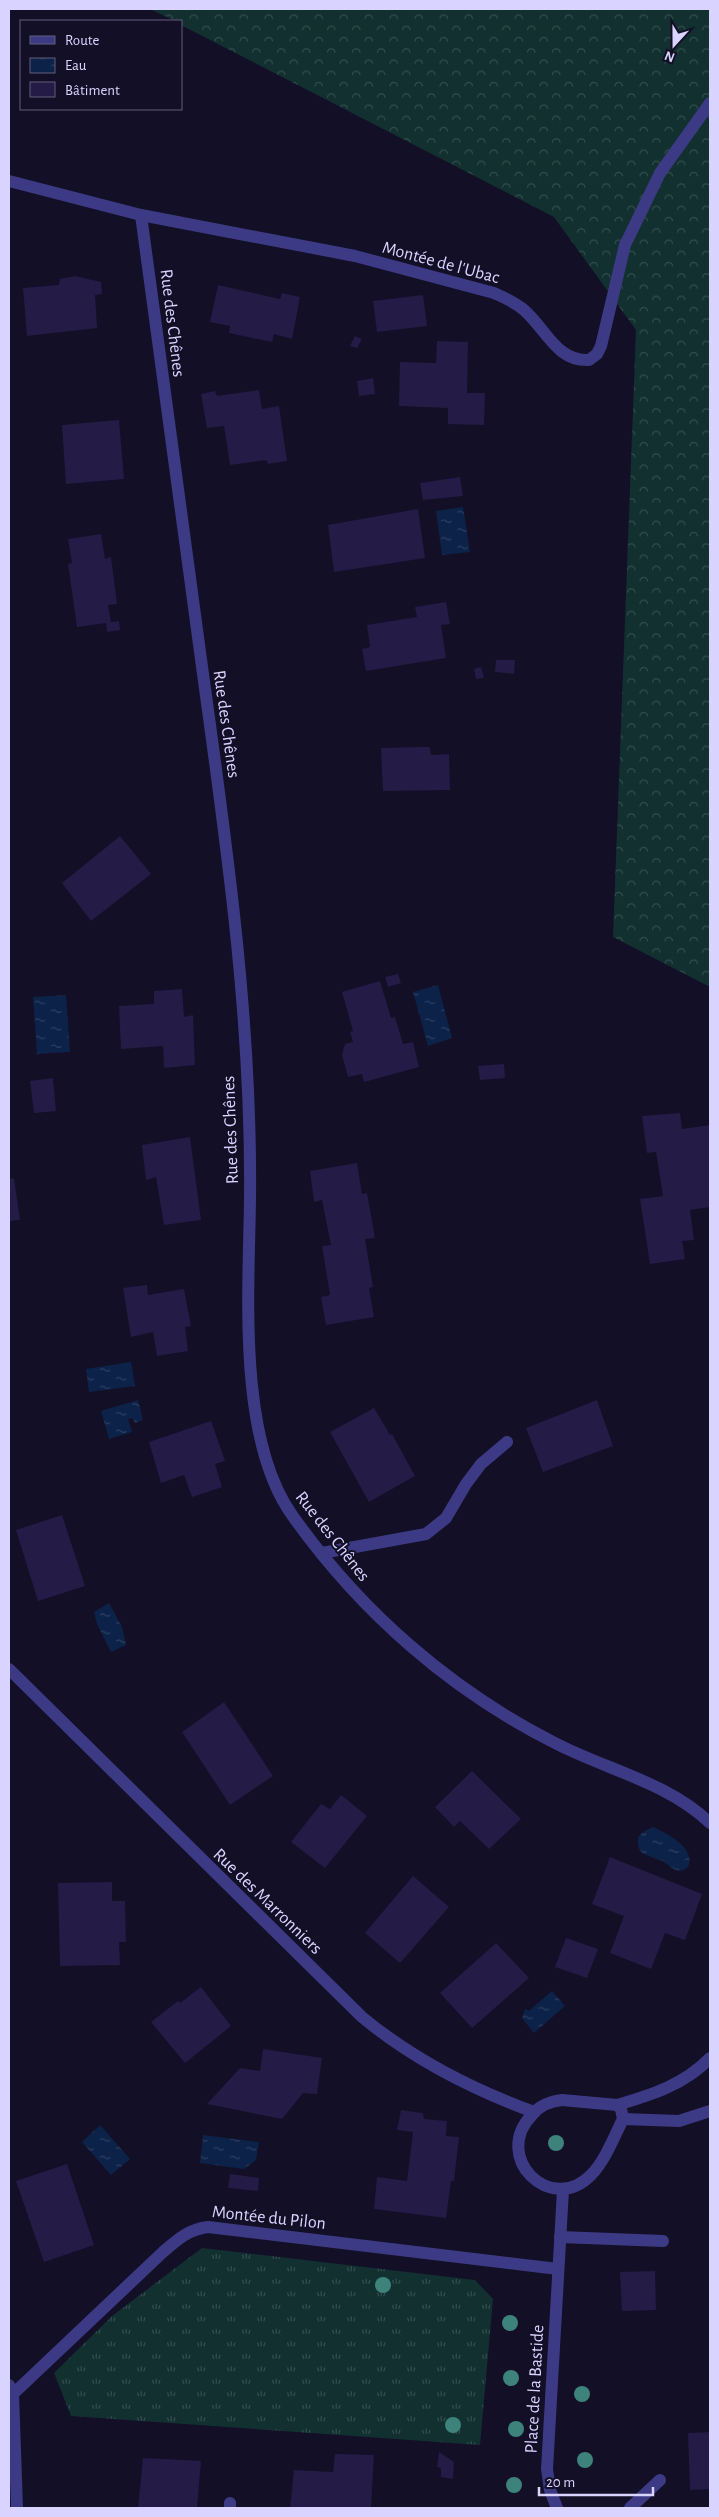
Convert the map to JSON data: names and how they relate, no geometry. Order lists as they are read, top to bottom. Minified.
{"streets":{"street":["Montée de l'Ubac","Rue des Chênes","Rue des Marronniers","Montée du Pilon","Place de la Bastide"]},"crossings":[["Montée de l'Ubac","Rue des Chênes"],["Montée du Pilon","Place de la Bastide"]],"legend":["Route","Eau","Bâtiment"],"scale_bar":"20 m","north":"bottom"}
